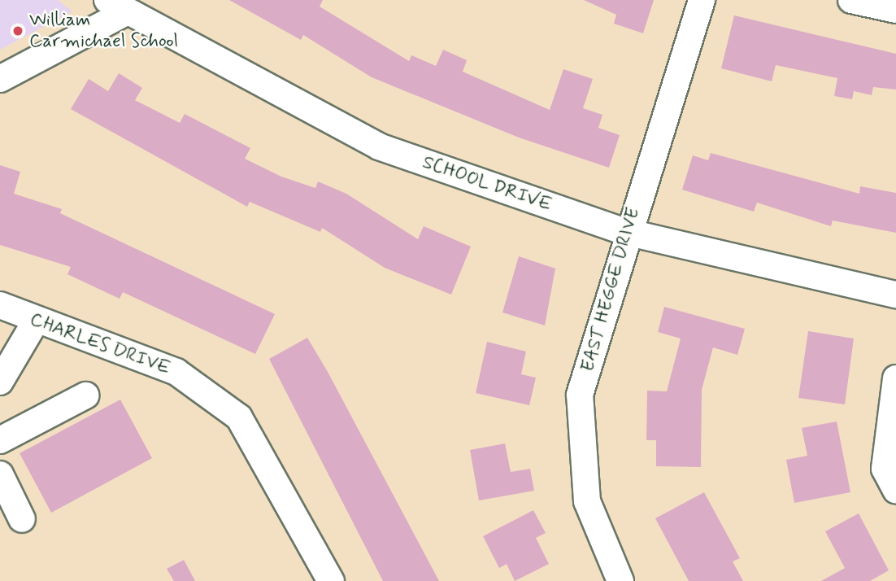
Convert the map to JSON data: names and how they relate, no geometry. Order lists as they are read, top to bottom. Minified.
{"streets":{"street":["SCHOOL DRIVE","EAST HEGGE DRIVE","CHARLES DRIVE"]},"crossings":[["SCHOOL DRIVE","EAST HEGGE DRIVE"]],"places":["William Carmichael School"]}
